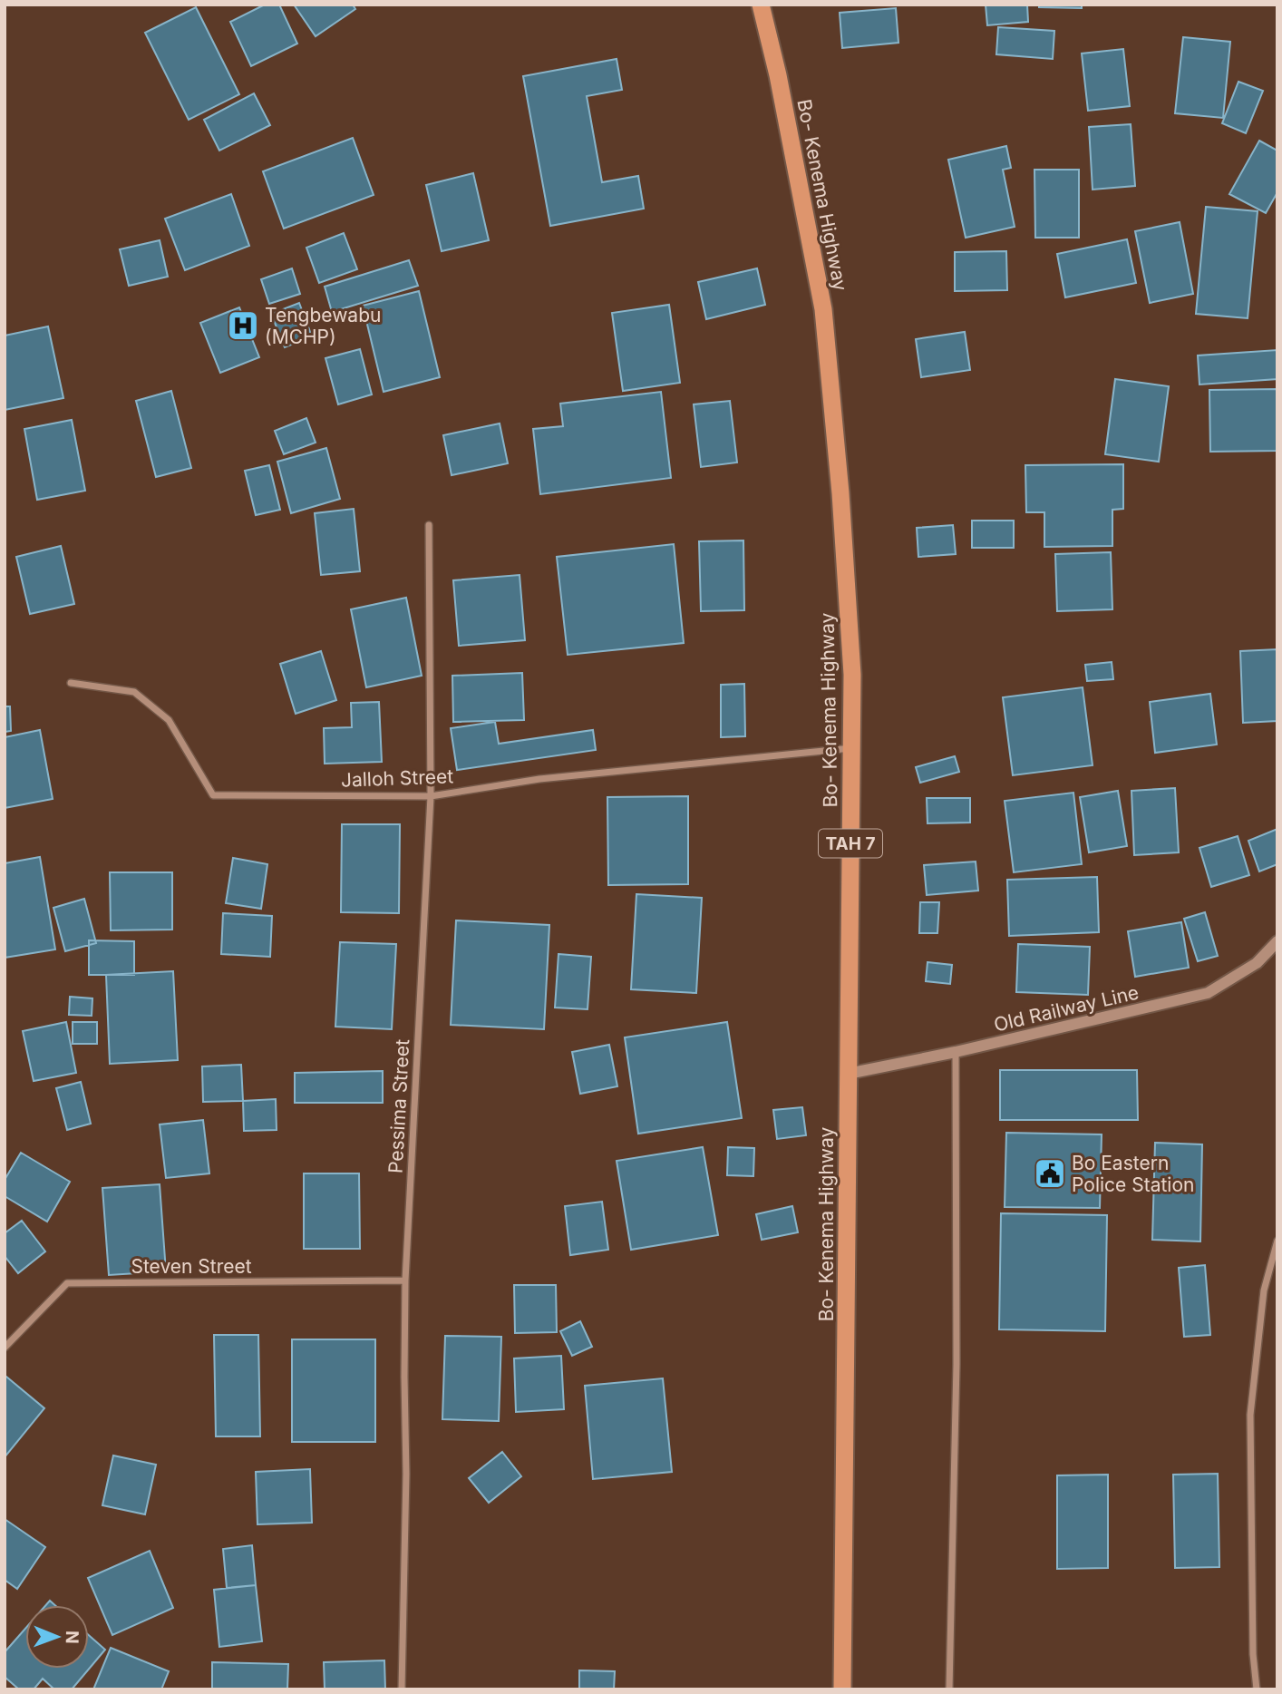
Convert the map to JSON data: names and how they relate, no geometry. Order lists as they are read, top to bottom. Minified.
{"streets":{"highway":["Bo- Kenema Highway","TAH 7"],"street":["Jalloh Street","Old Railway Line","Pessima Street","Steven Street"]},"crossings":[["Bo- Kenema Highway","Jalloh Street"],["Bo- Kenema Highway","Old Railway Line"],["Jalloh Street","Pessima Street"],["Pessima Street","Steven Street"]],"places":{"hospital":["Tengbewabu (MCHP)"],"public building":["Bo Eastern Police Station"]},"north":"right"}
